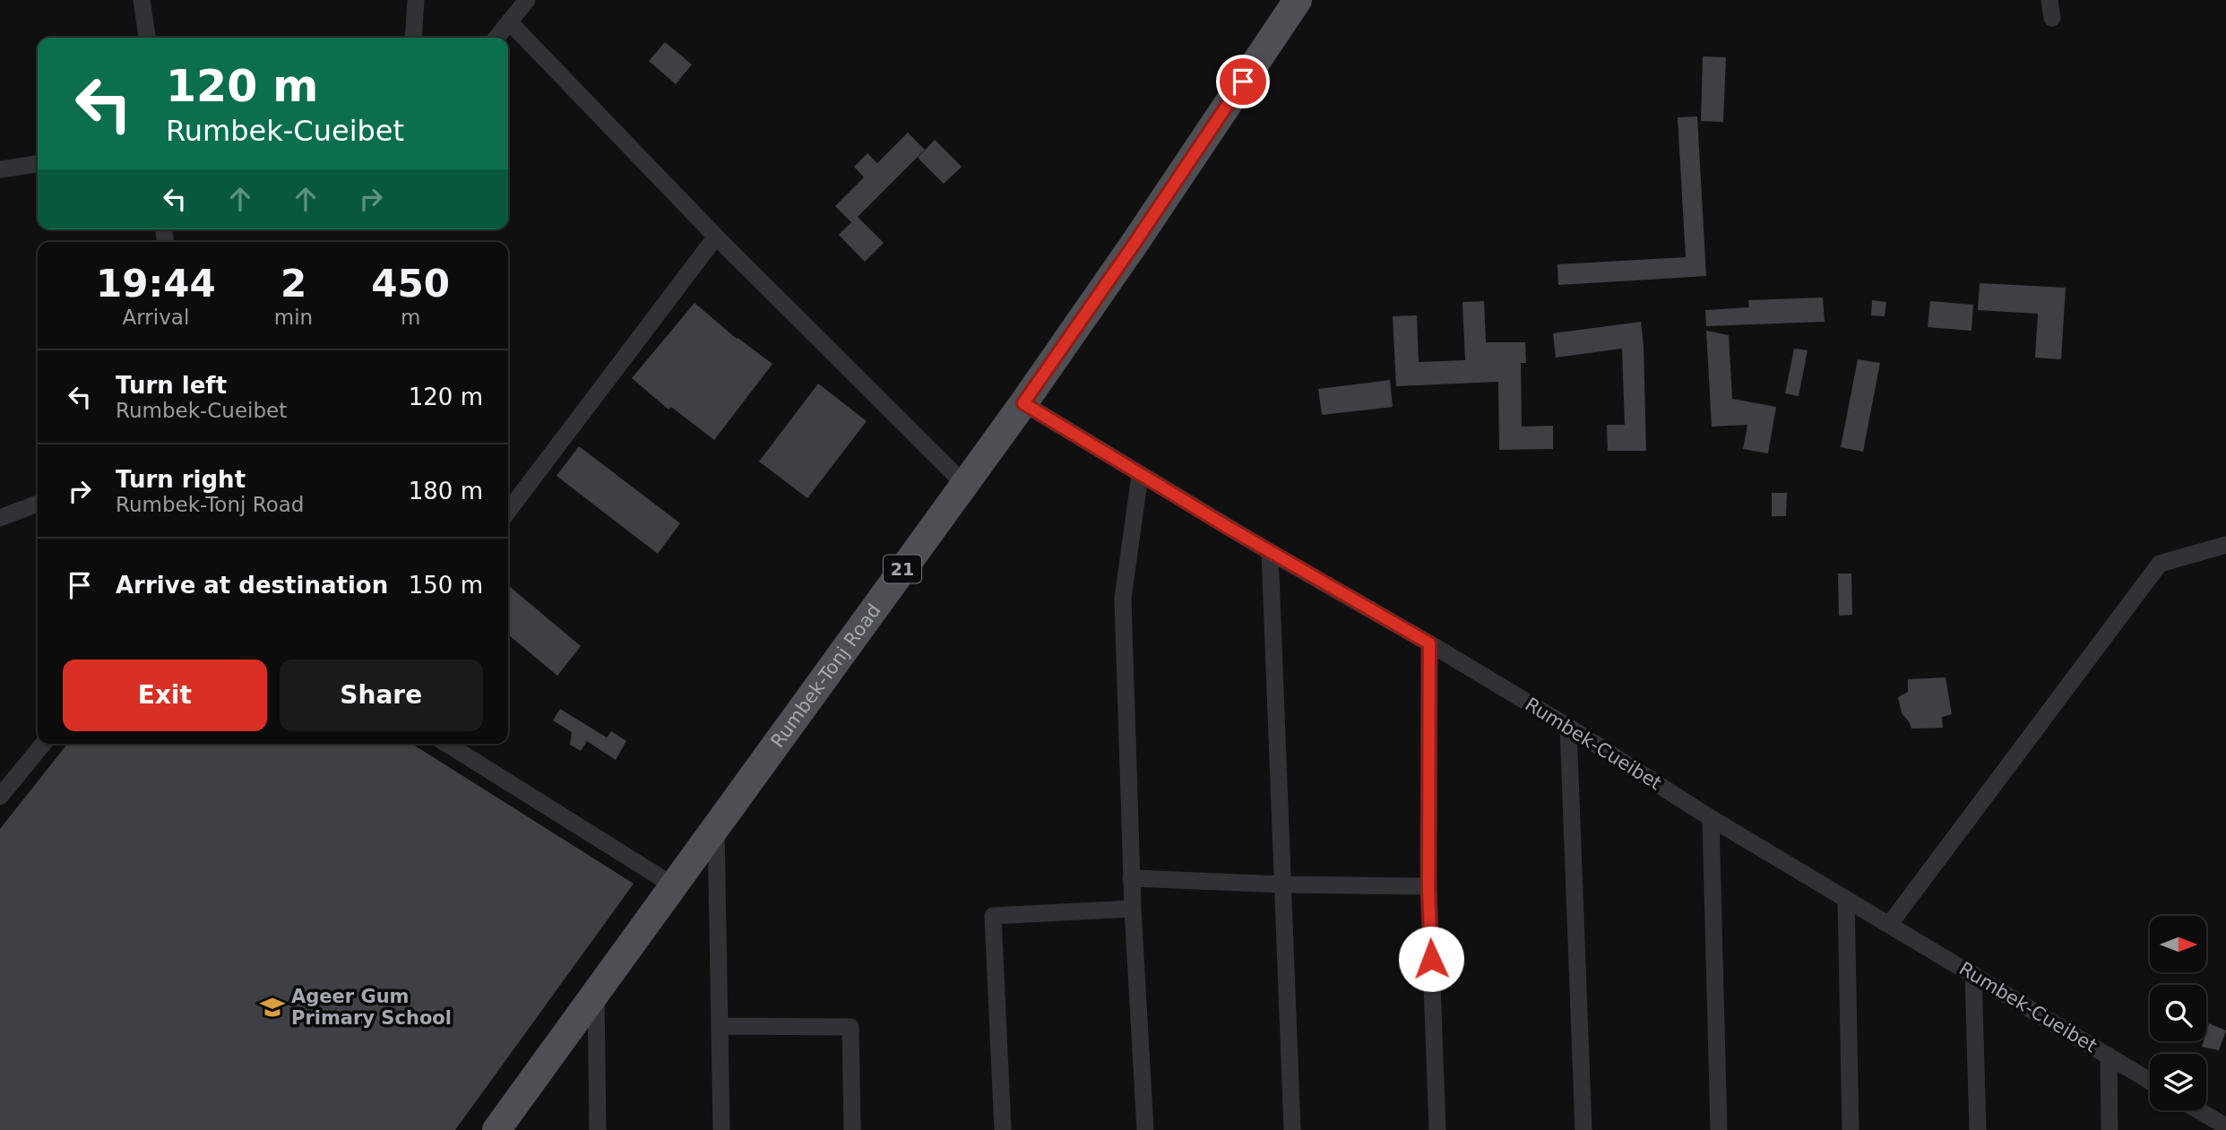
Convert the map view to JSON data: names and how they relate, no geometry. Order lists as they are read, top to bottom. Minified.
{"streets":{"main road":["21","Rumbek-Tonj Road"],"street":["Rumbek-Cueibet"]},"crossings":[["Rumbek-Tonj Road","Rumbek-Cueibet"]],"places":{"school or university":["Ageer Gum Primary School"]},"north":"right","page":{"turn":["120 m","Rumbek-Cueibet"],"eta":["19:44","Arrival","2","min","450","m"],"list":[{"name":"Turn left","note":"Rumbek-Cueibet","value":"120 m"},{"name":"Turn right","note":"Rumbek-Tonj Road","value":"180 m"},{"name":"Arrive at destination","value":"150 m"}],"buttons":["Exit","Share"]}}
